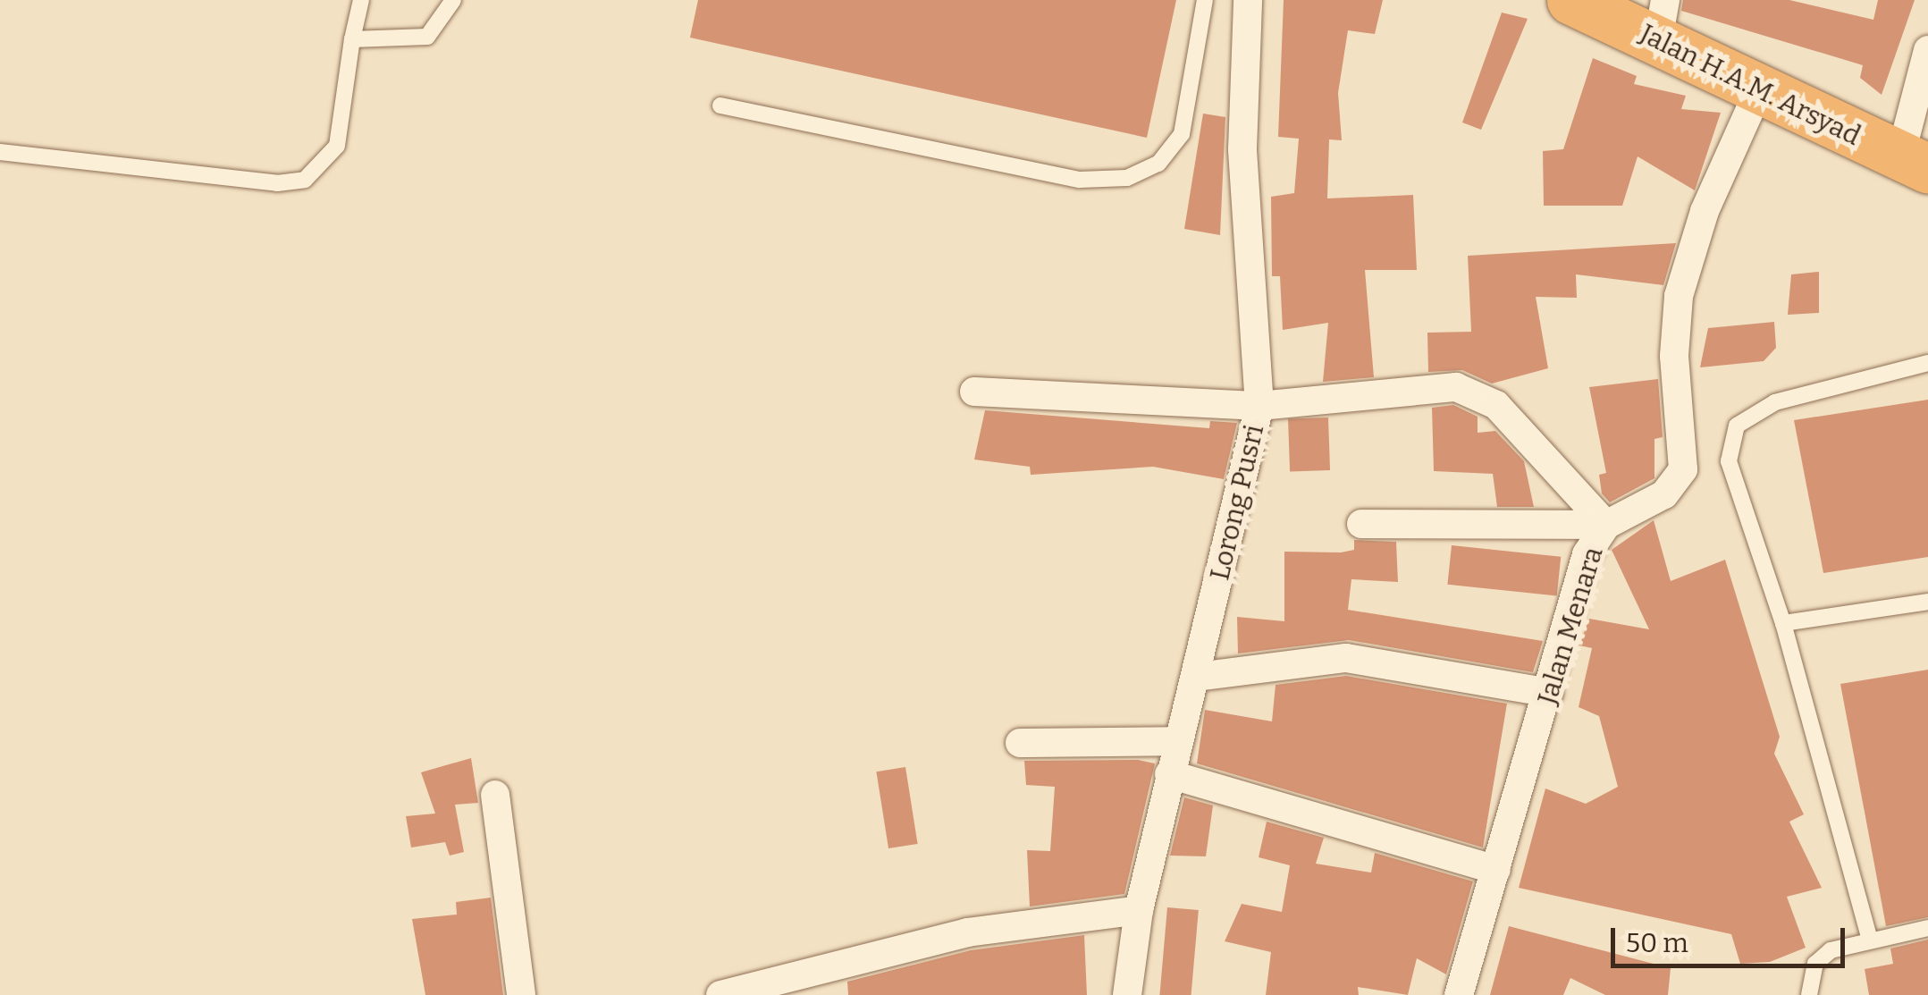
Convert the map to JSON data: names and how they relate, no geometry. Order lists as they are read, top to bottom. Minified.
{"streets":{"highway":["Jalan H.A.M. Arsyad"],"street":["Lorong Pusri","Jalan Menara"]},"crossings":[["Jalan H.A.M. Arsyad","Jalan Menara"]],"scale_bar":"50 m"}
